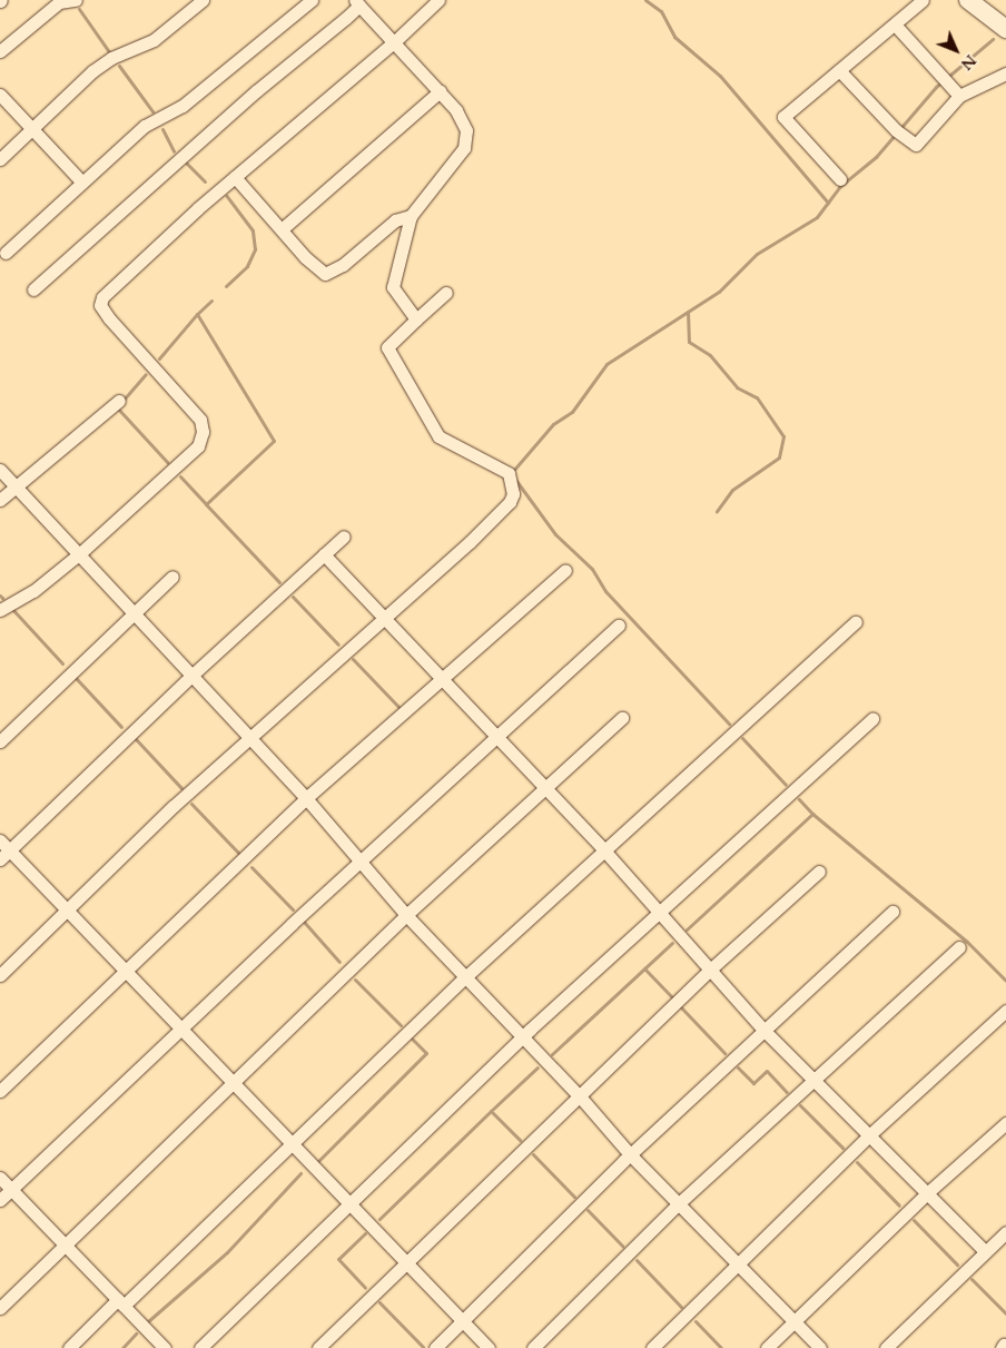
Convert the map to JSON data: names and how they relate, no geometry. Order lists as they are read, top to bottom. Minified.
{"north":"bottom right"}
